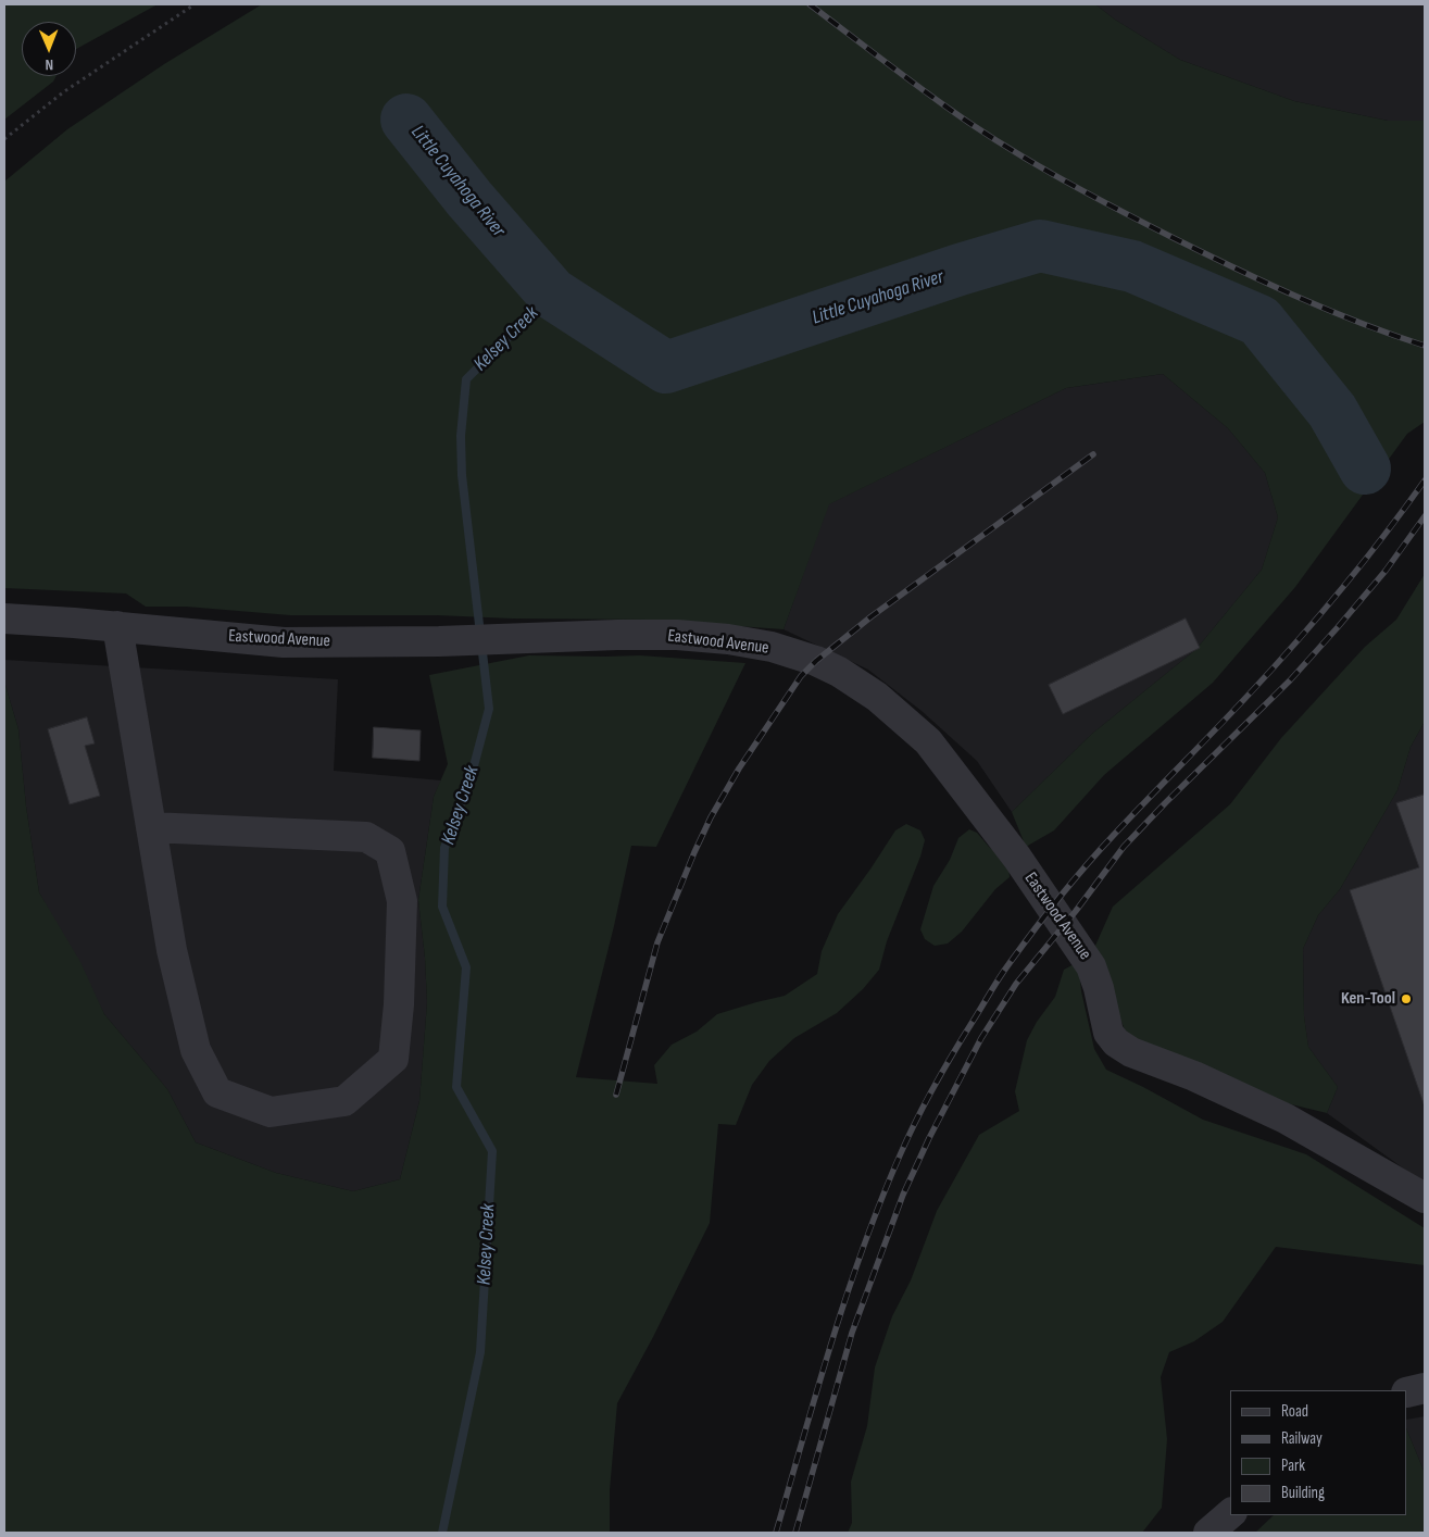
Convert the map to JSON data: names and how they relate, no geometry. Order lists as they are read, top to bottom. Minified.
{"streets":{"street":["Eastwood Avenue"]},"water":["Little Cuyahoga River","Kelsey Creek"],"places":["Ken-Tool"],"legend":["Road","Railway","Park","Building"],"north":"bottom"}
